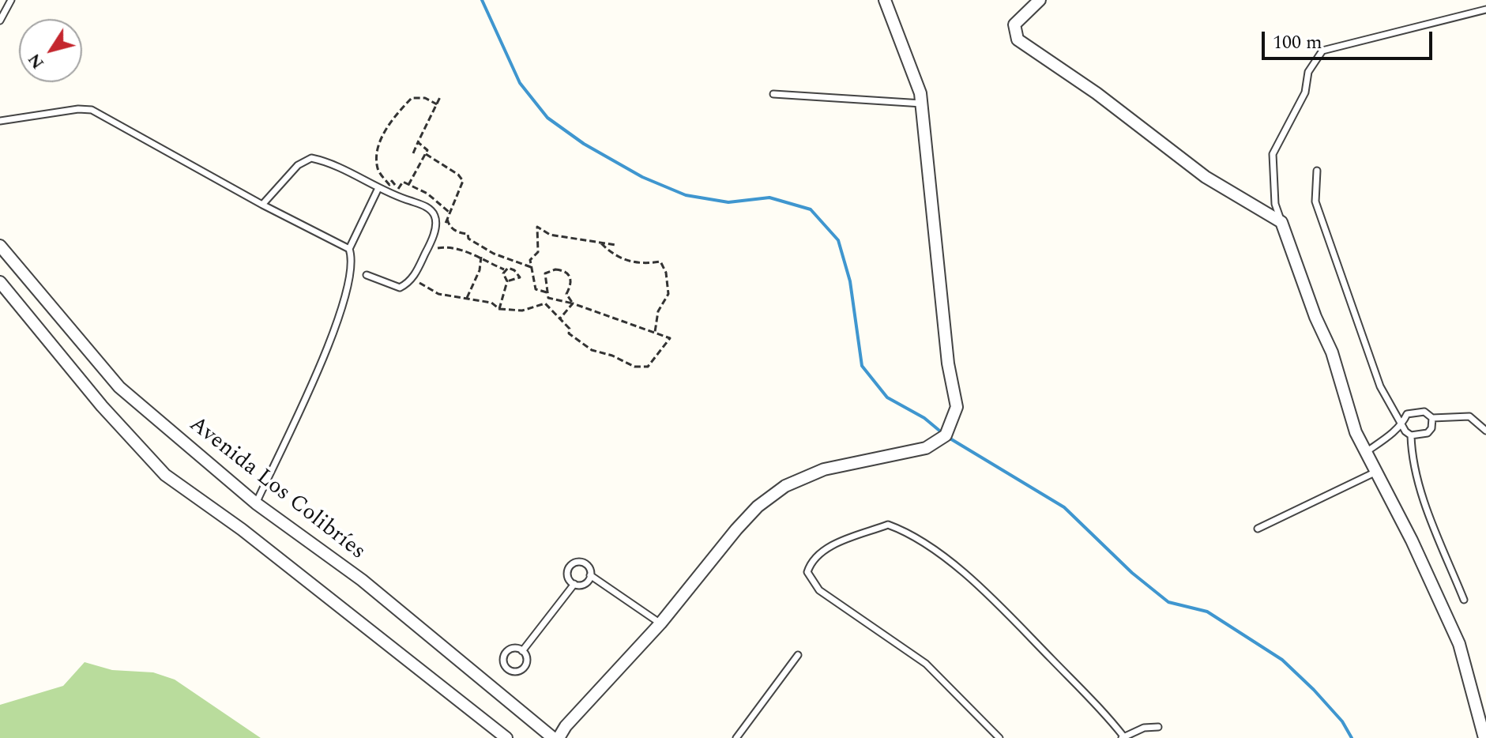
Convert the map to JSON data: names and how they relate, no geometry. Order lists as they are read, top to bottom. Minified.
{"streets":{"street":["Avenida Los Colibríes"]},"scale_bar":"100 m","north":"bottom left"}
